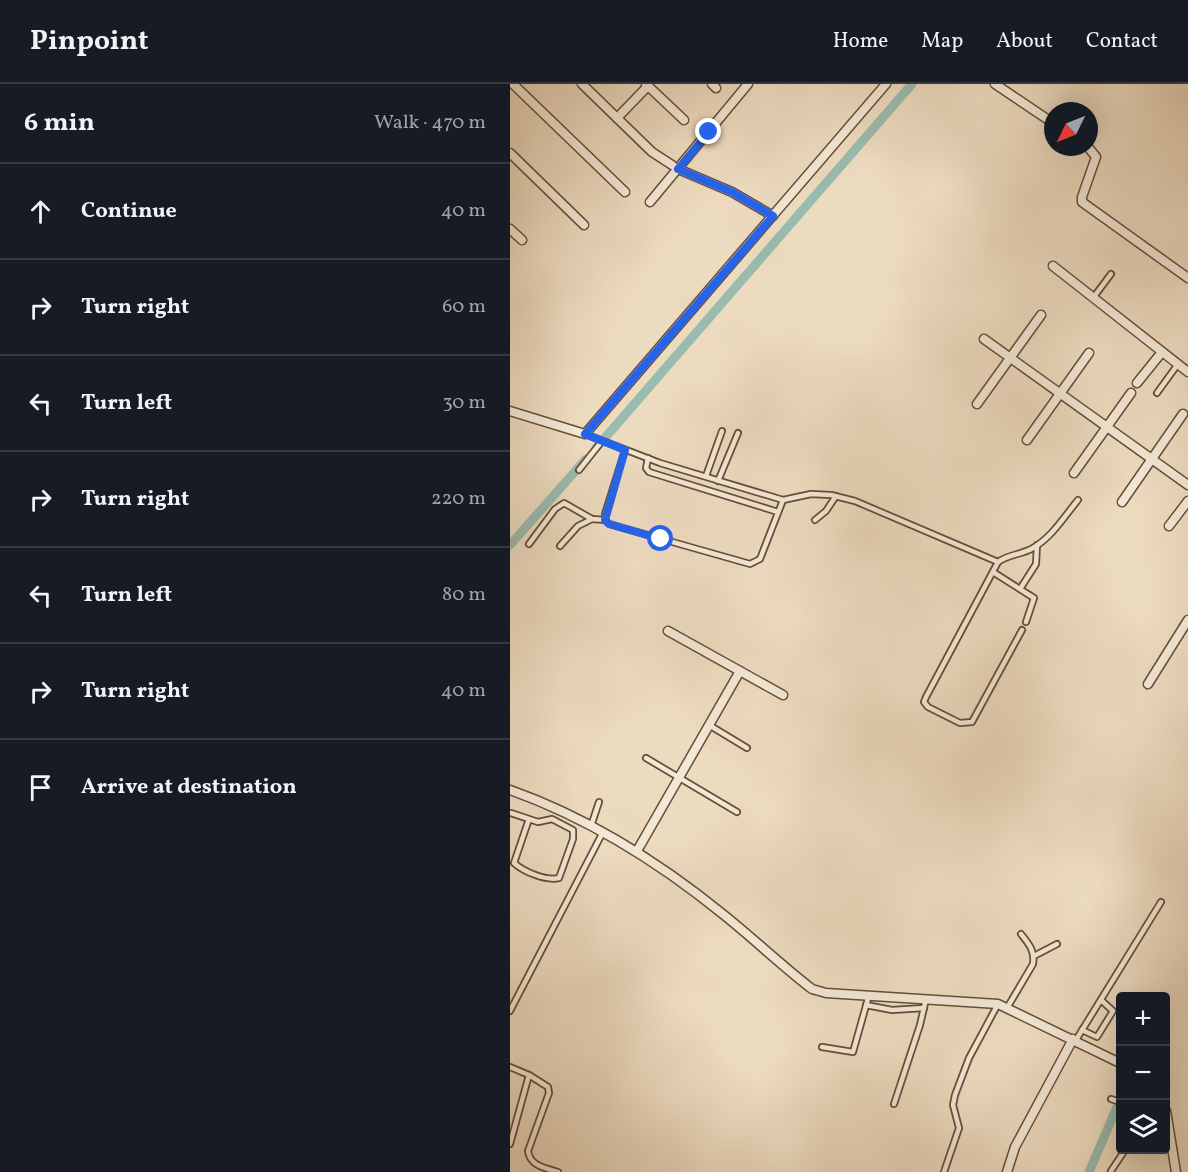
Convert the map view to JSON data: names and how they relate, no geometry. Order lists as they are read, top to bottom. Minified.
{"north":"bottom left","page":{"header":"Pinpoint","nav":["Home","Map","About","Contact"],"heading":["6 min","Walk · 470 m"],"list":[["Continue","40 m"],["Turn right","60 m"],["Turn left","30 m"],["Turn right","220 m"],["Turn left","80 m"],["Turn right","40 m"],"Arrive at destination"],"map_buttons":["+","−"]}}
